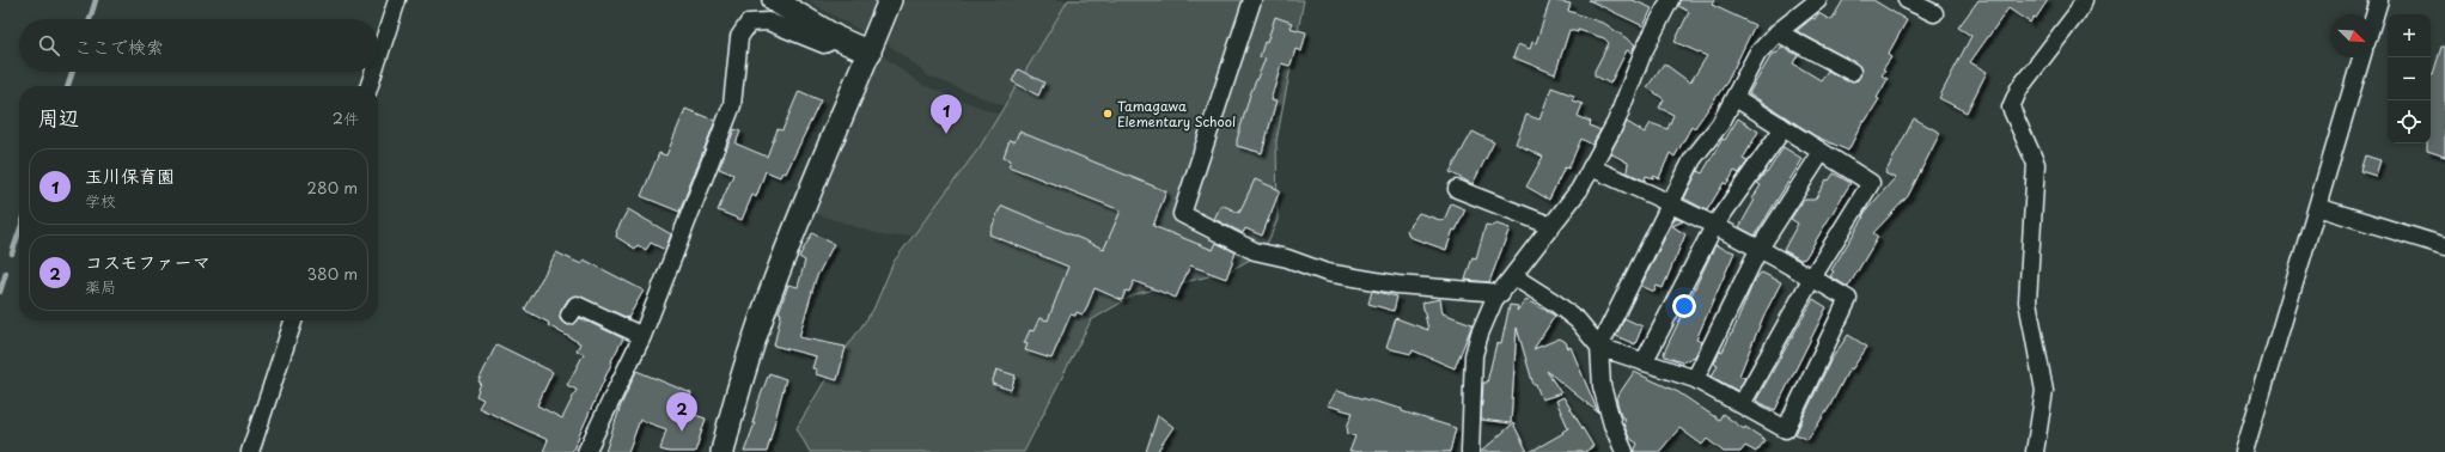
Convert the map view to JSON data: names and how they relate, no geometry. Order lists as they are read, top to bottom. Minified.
{"places":["Tamagawa Elementary School"],"north":"bottom right","page":{"map_buttons":["+","−"],"search":"ここで検索","heading":["周辺","2件"],"pins":["1","2"],"list":[{"mark":"1","name":"玉川保育園","note":"学校","value":"280 m"},{"mark":"2","name":"コスモファーマ","note":"薬局","value":"380 m"}]}}
